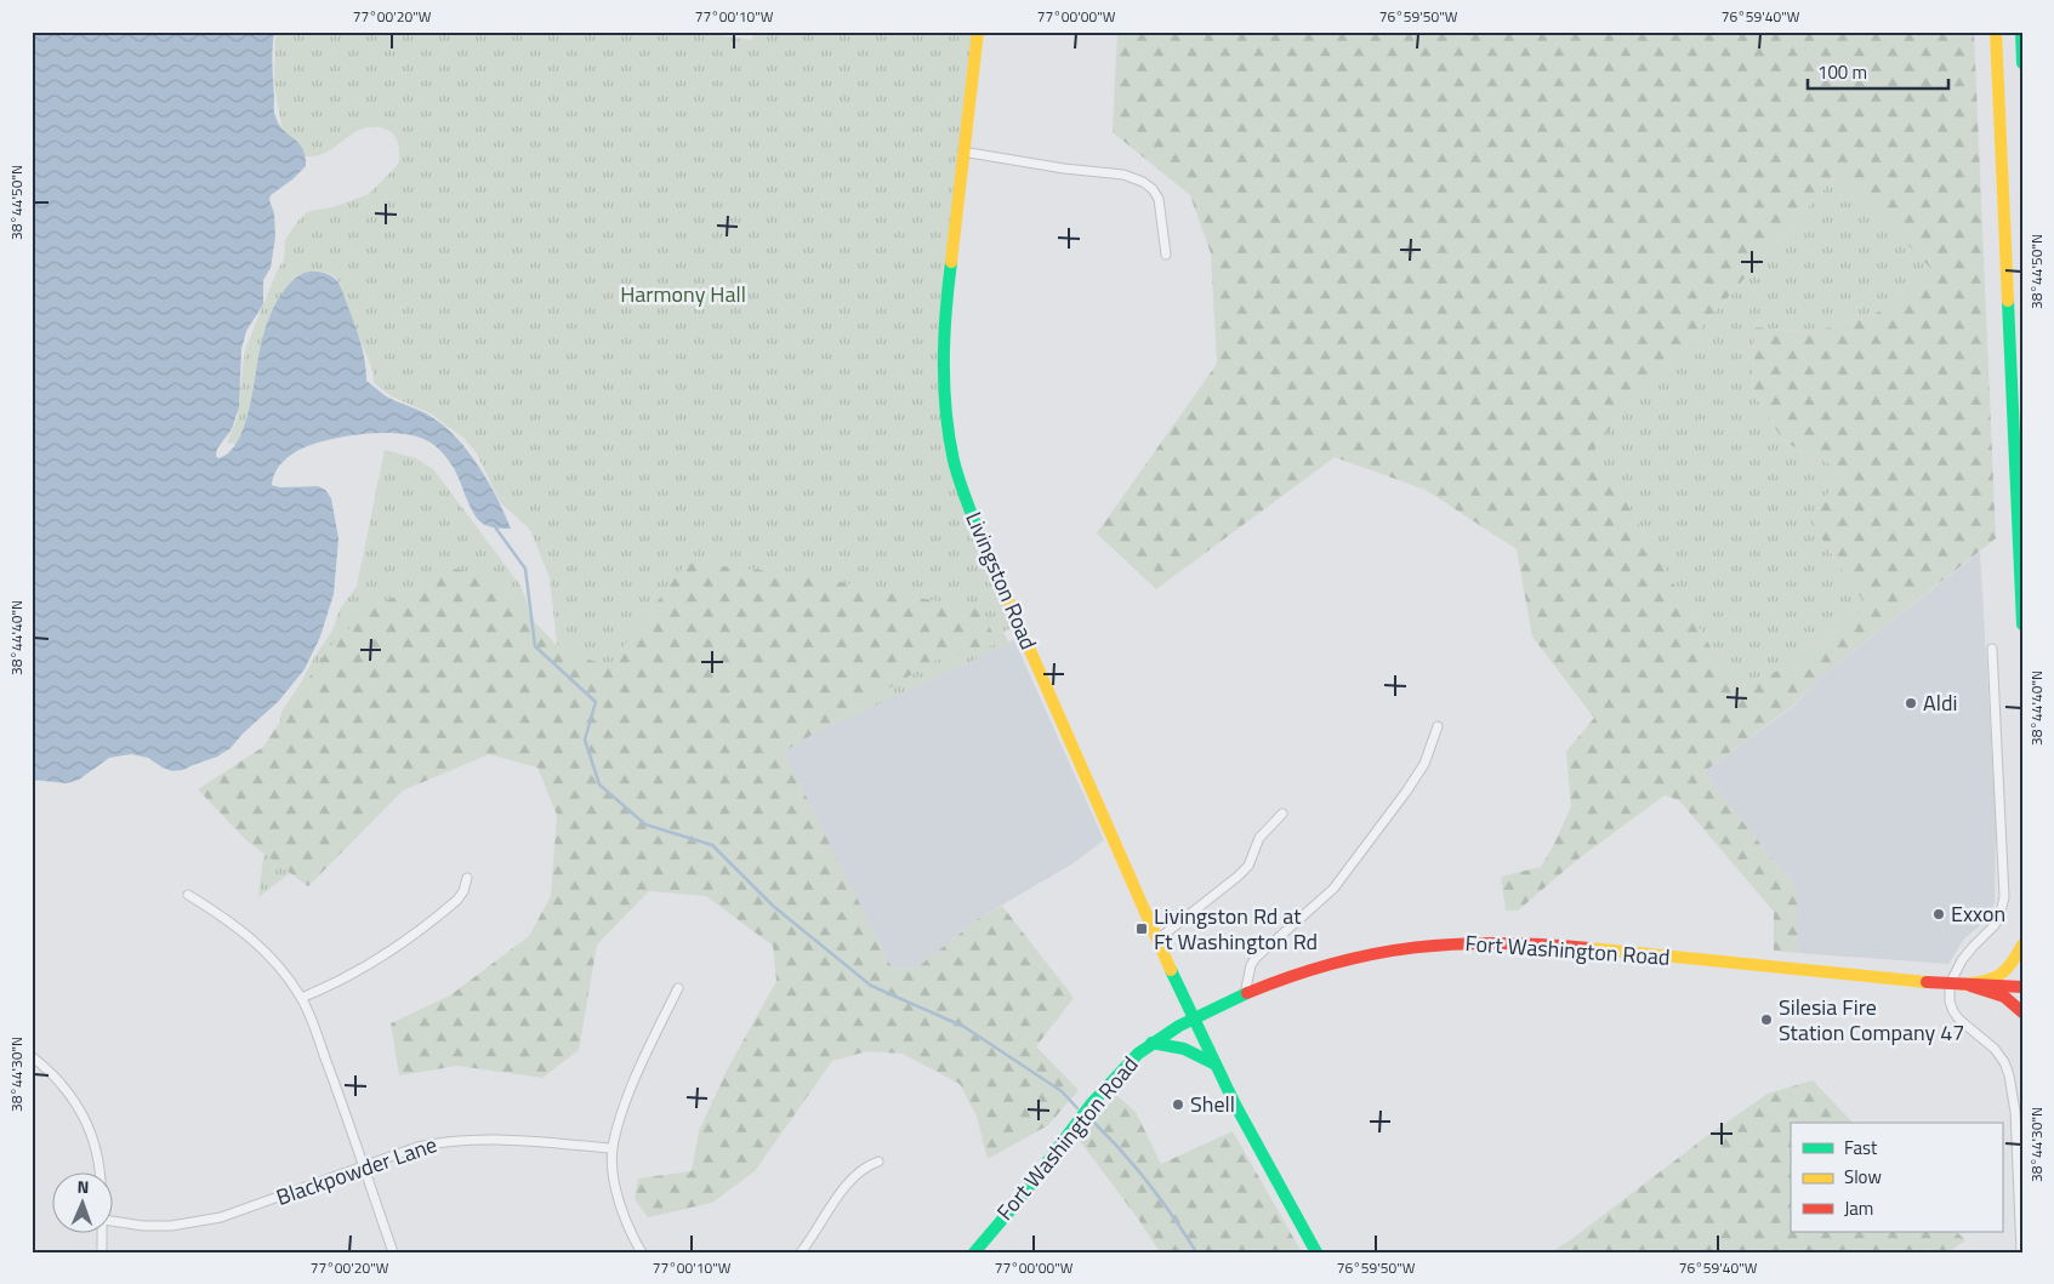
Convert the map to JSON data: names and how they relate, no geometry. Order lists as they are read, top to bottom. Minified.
{"streets":{"main road":["Livingston Road","Fort Washington Road"],"street":["Blackpowder Lane"]},"crossings":[["Livingston Road","Fort Washington Road"]],"parks":["Harmony Hall"],"places":{"other":["Aldi","Exxon","Silesia Fire Station Company 47","Shell"],"transit":["Livingston Rd at Ft Washington Rd"]},"legend":["Fast","Slow","Jam"],"scale_bar":"100 m","north":"top","coordinates":["77°00'20\"W","77°00'10\"W","77°00'00\"W","76°59'50\"W","76°59'40\"W","38°44'50\"N","38°44'40\"N","38°44'30\"N"]}
